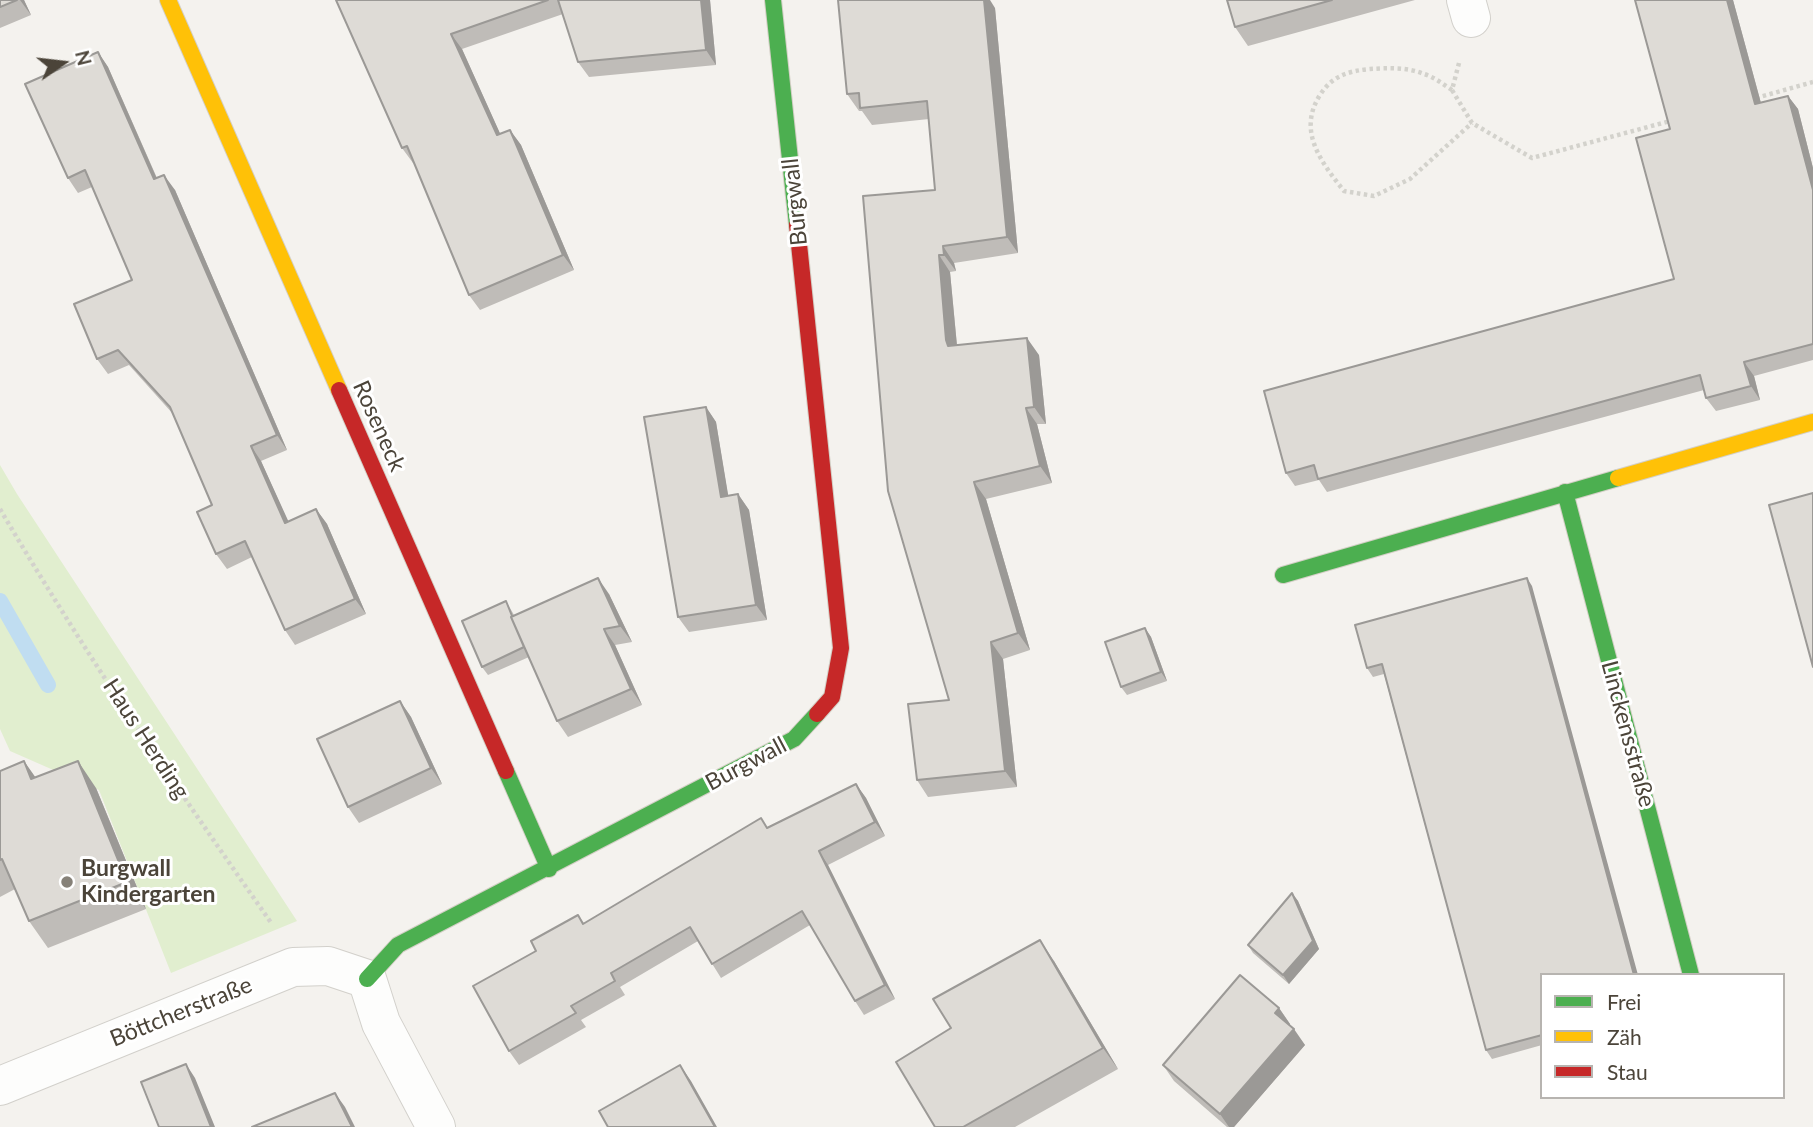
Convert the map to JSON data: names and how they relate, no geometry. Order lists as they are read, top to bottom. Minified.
{"streets":{"street":["Burgwall","Roseneck","Linckensstraße","Böttcherstraße"],"path":["Haus Herding"]},"crossings":[["Burgwall","Roseneck"],["Burgwall","Böttcherstraße"],["Haus Herding","Böttcherstraße"]],"places":["Burgwall Kindergarten"],"legend":["Frei","Zäh","Stau"],"north":"right"}
